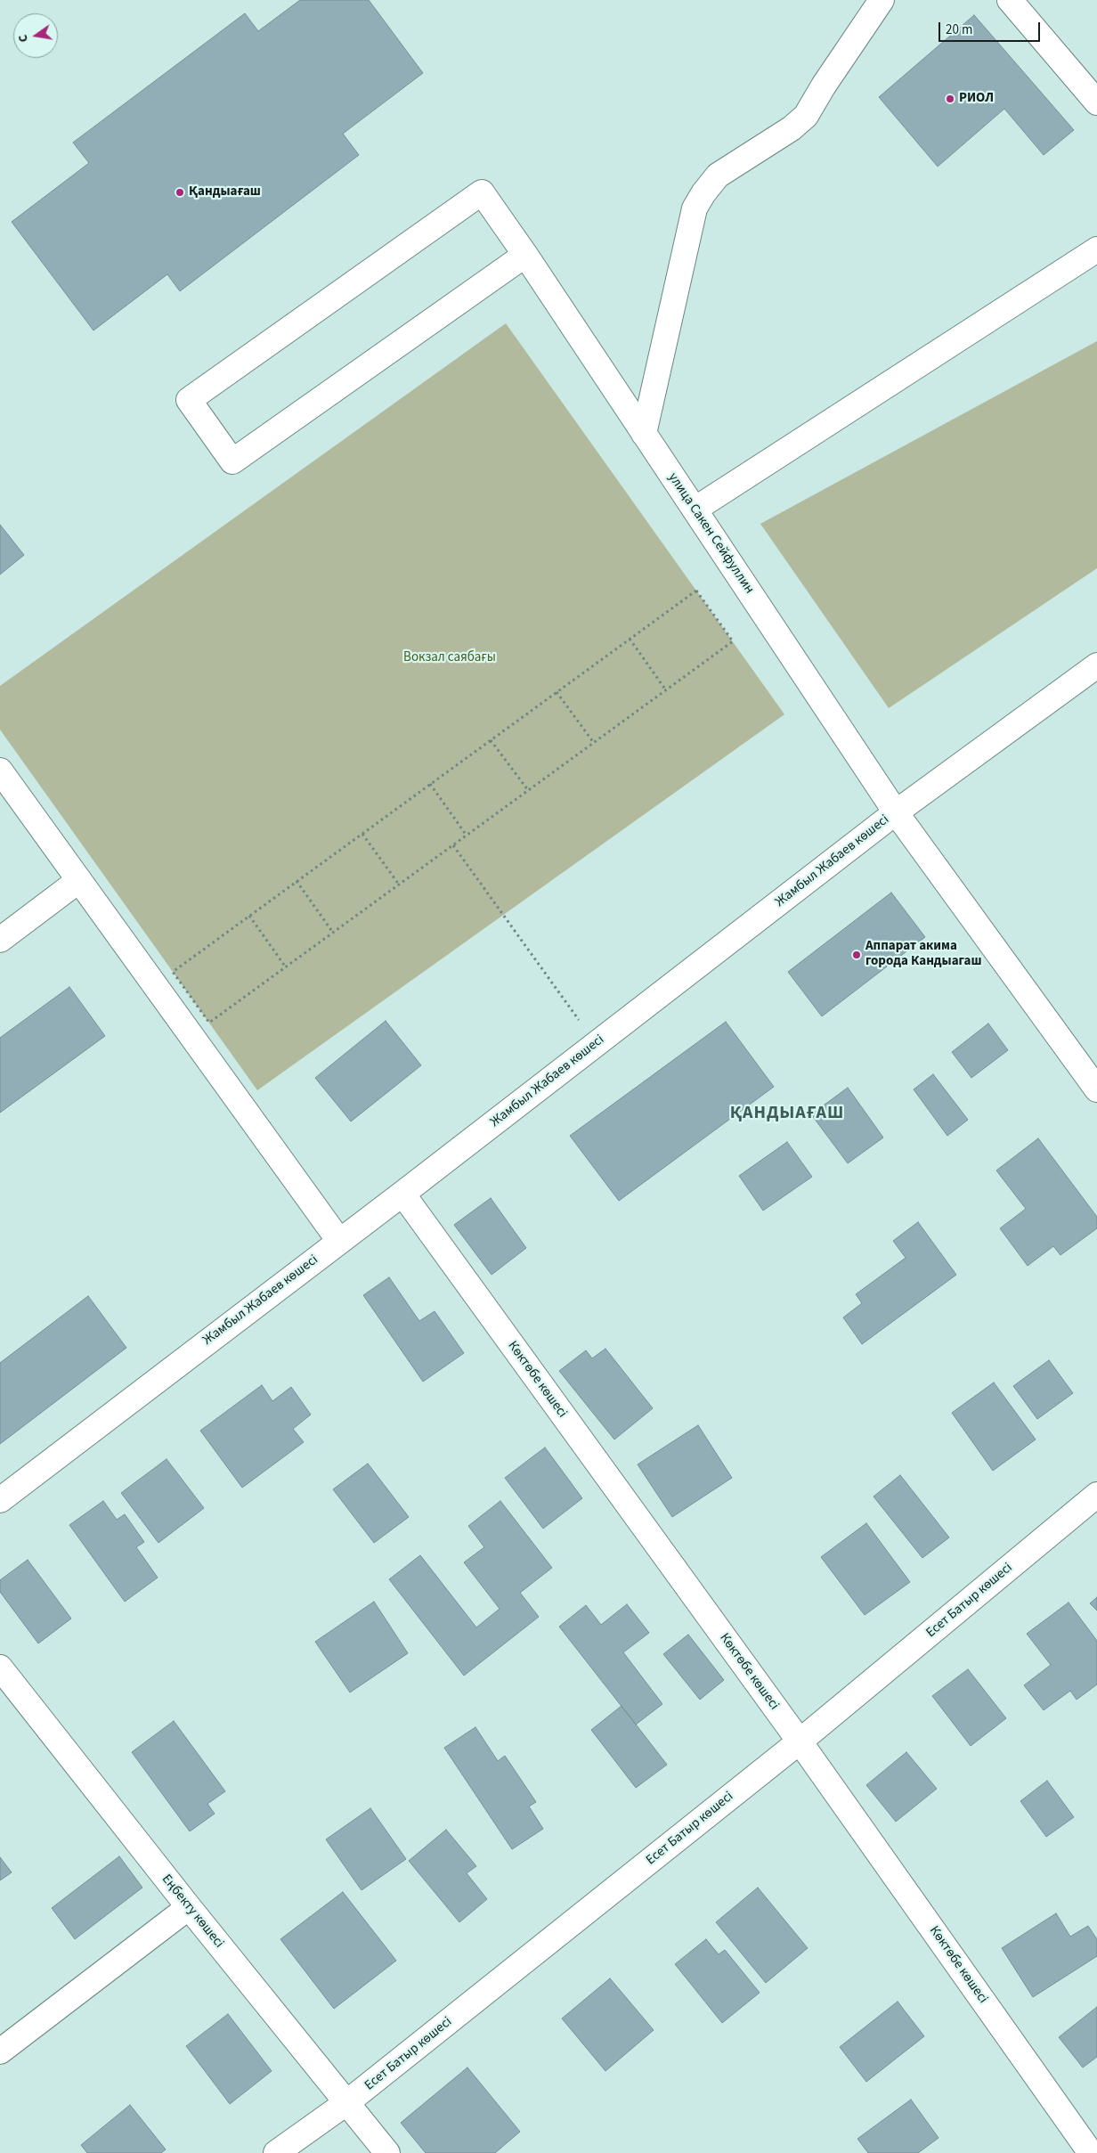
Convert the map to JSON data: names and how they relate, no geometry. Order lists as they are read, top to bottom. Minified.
{"streets":{"street":["улица Сакен Сейфуллин","Жамбыл Жабаев көшесі","Көктөбе көшесі","Есет Батыр көшесі","Еңбекту көшесі"]},"crossings":[["улица Сакен Сейфуллин","Жамбыл Жабаев көшесі"],["Жамбыл Жабаев көшесі","Көктөбе көшесі"],["Көктөбе көшесі","Есет Батыр көшесі"],["Есет Батыр көшесі","Еңбекту көшесі"]],"districts":["ҚАНДЫАҒАШ"],"parks":["Вокзал саябағы"],"places":["РИОЛ","Қандыағаш","Аппарат акима города Кандыагаш"],"scale_bar":"20 m","north":"left"}
